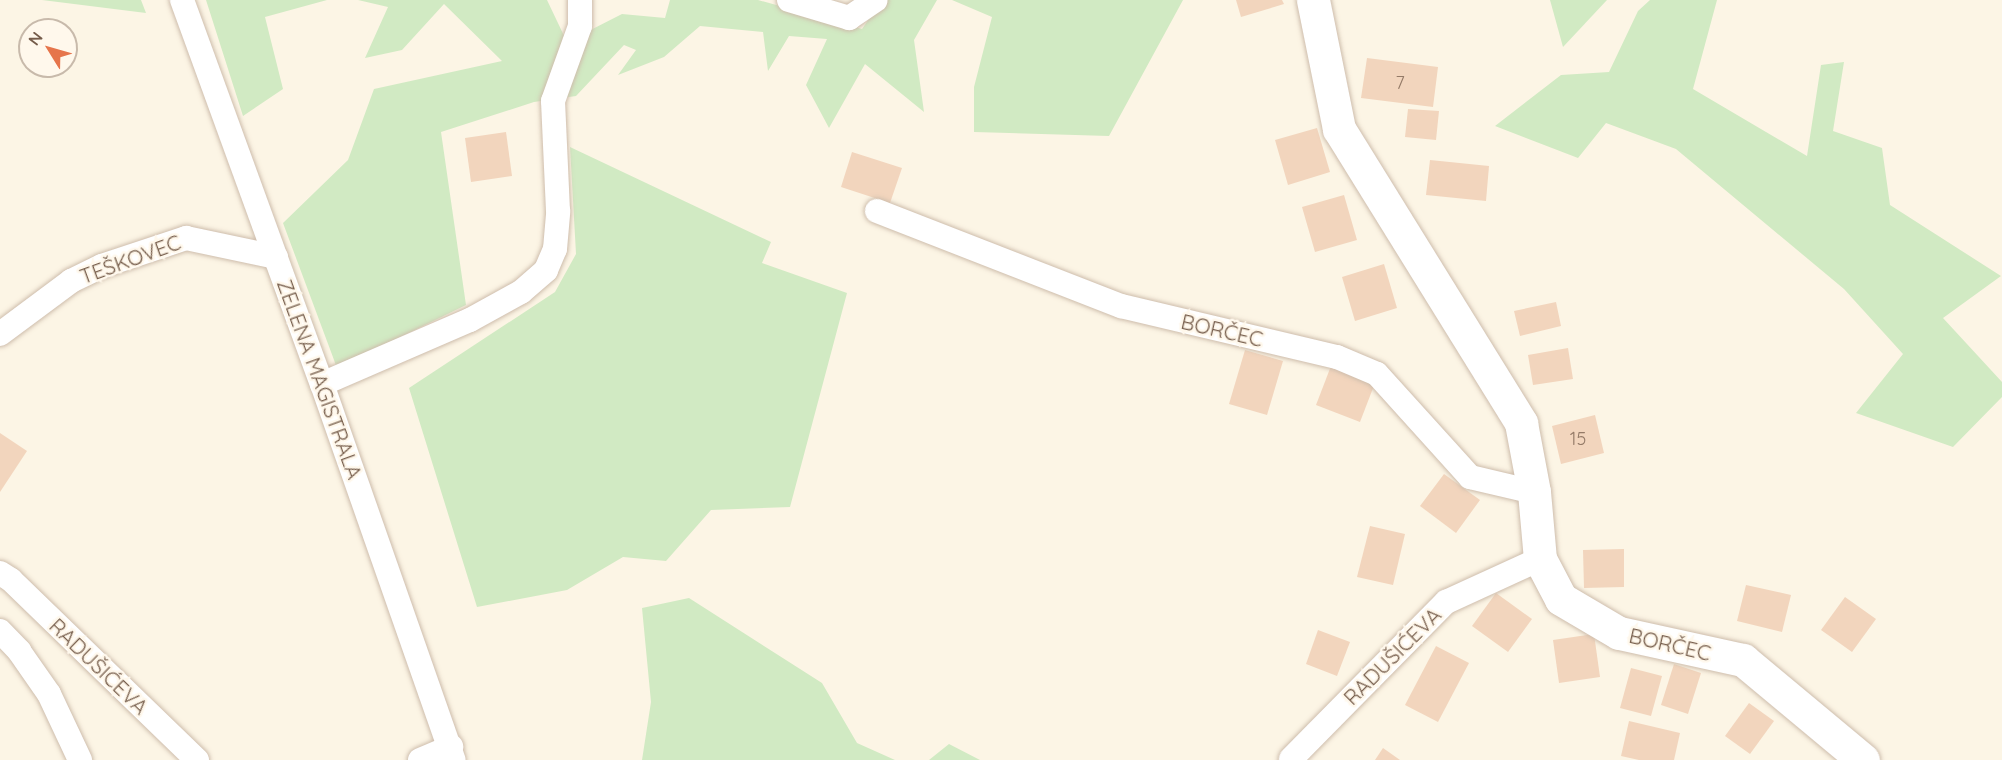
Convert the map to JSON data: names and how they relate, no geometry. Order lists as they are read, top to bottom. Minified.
{"streets":{"street":["TEŠKOVEC","BORČEC","ZELENA MAGISTRALA","RADUŠIĆEVA"]},"crossings":[["TEŠKOVEC","ZELENA MAGISTRALA"],["BORČEC","RADUŠIĆEVA"]],"house_numbers":["7","15"],"north":"top left"}
